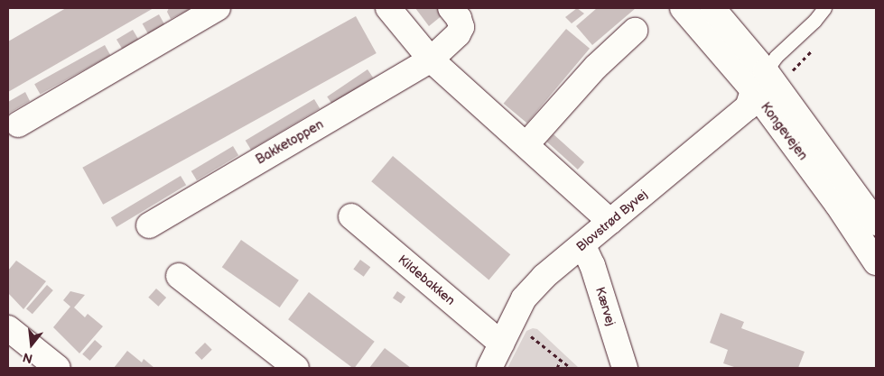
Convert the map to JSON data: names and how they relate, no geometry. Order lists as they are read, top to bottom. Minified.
{"streets":{"street":["Kongevejen","Bakketoppen","Blovstrød Byvej","Kildebakken","Kærvej"]},"crossings":[["Kongevejen","Blovstrød Byvej"],["Blovstrød Byvej","Kildebakken"],["Blovstrød Byvej","Kærvej"]],"north":"bottom"}
